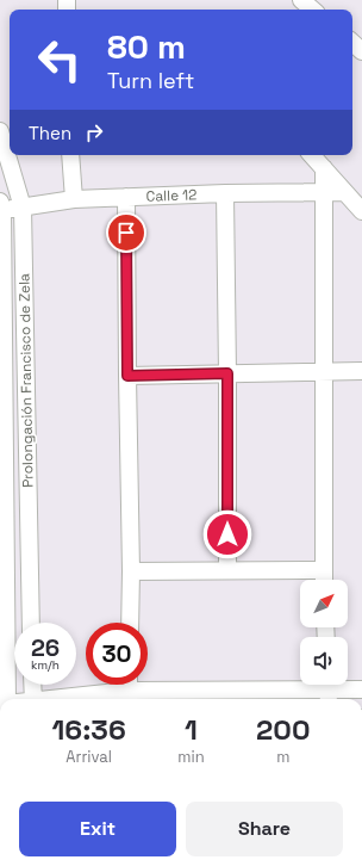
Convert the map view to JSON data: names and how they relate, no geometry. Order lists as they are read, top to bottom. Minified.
{"streets":{"street":["Calle 12","Prolongación Francisco de Zela"]},"crossings":[["Calle 12","Prolongación Francisco de Zela"]],"north":"top right","page":{"turn":["80 m","Turn left"],"then":"Then","speed":"26 km/h","limit":"30","eta":["16:36","Arrival","1","min","200","m"],"buttons":["Exit","Share"]}}
